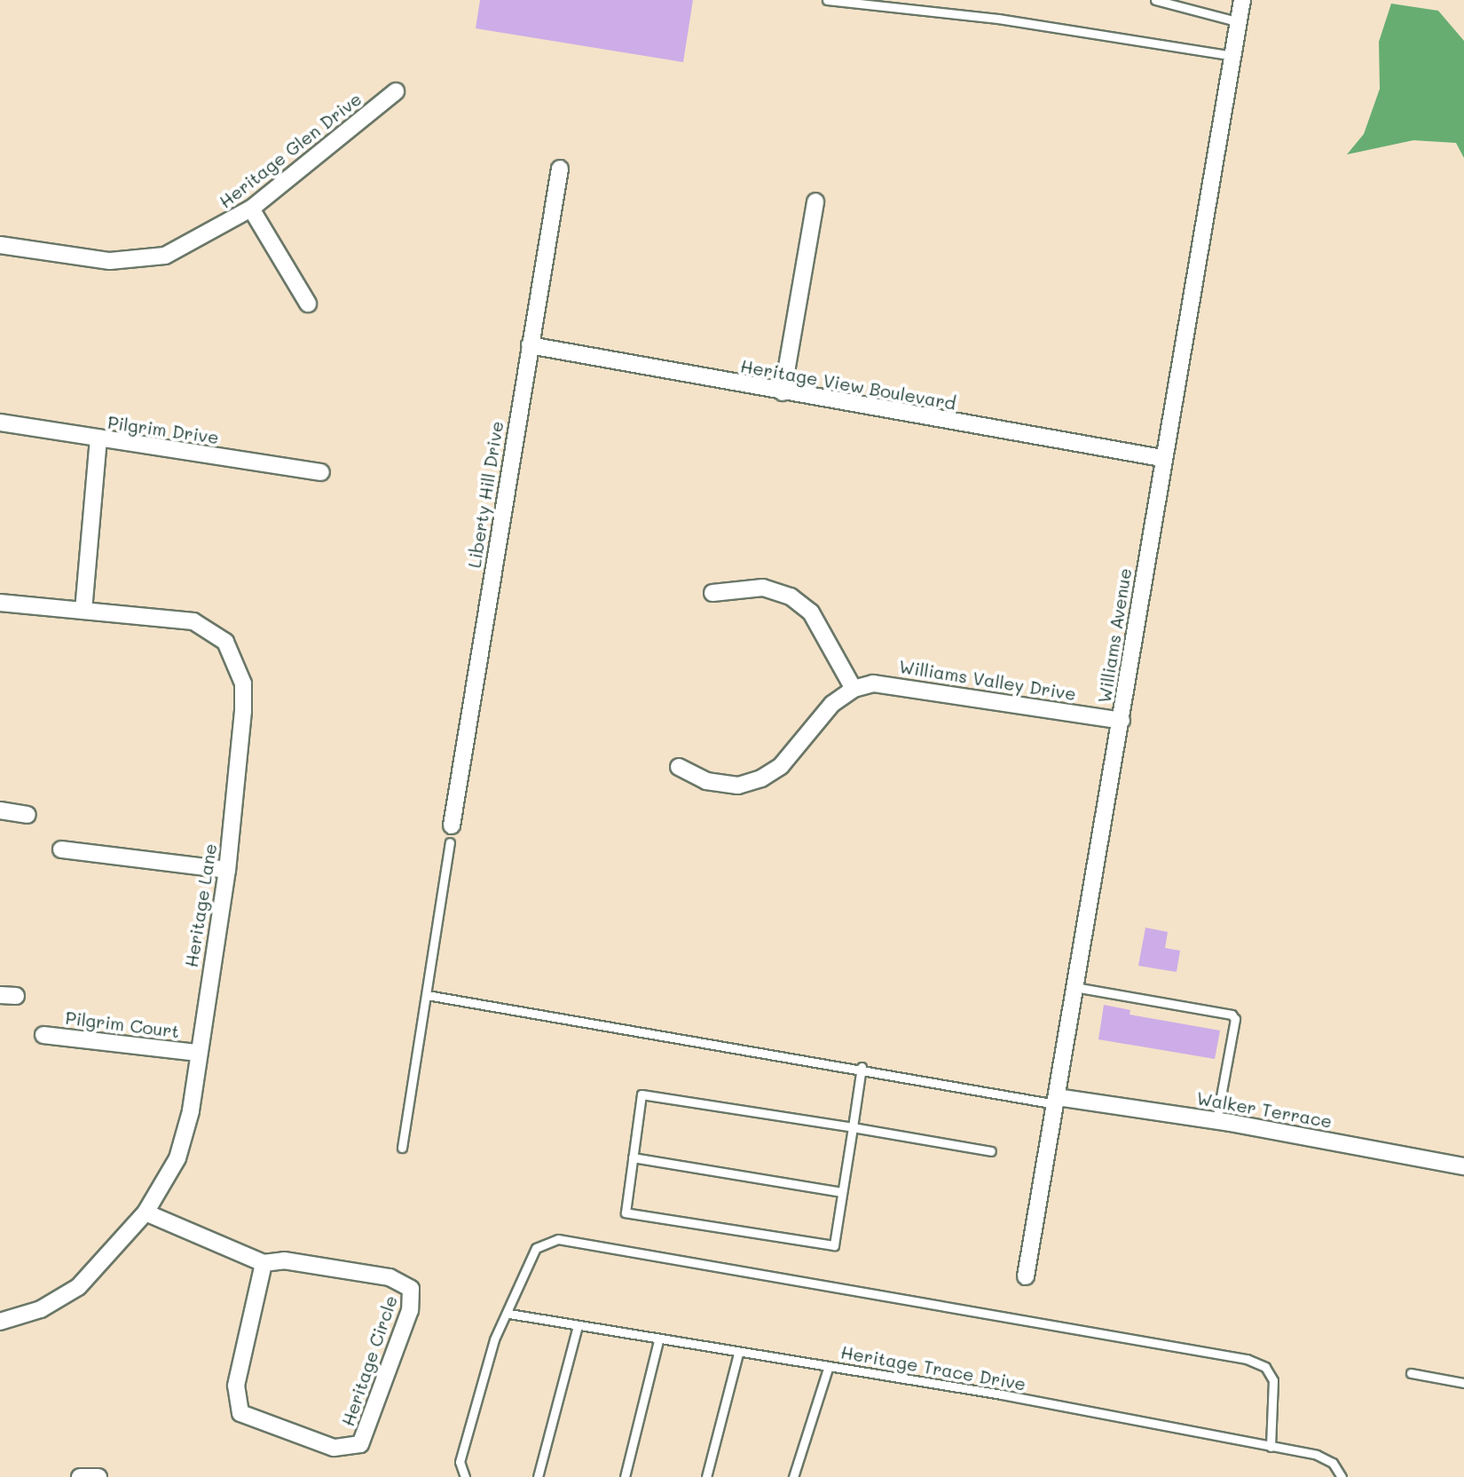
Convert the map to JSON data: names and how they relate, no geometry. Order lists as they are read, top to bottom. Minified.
{"streets":{"street":["Heritage Glen Drive","Heritage View Boulevard","Pilgrim Drive","Liberty Hill Drive","Williams Avenue","Williams Valley Drive","Heritage Lane","Pilgrim Court","Walker Terrace","Heritage Circle"],"lane":["Heritage Trace Drive"]},"crossings":[["Heritage View Boulevard","Liberty Hill Drive"],["Heritage View Boulevard","Williams Avenue"],["Williams Avenue","Williams Valley Drive"],["Williams Avenue","Walker Terrace"],["Heritage Lane","Pilgrim Court"],["Heritage Lane","Heritage Circle"]]}
